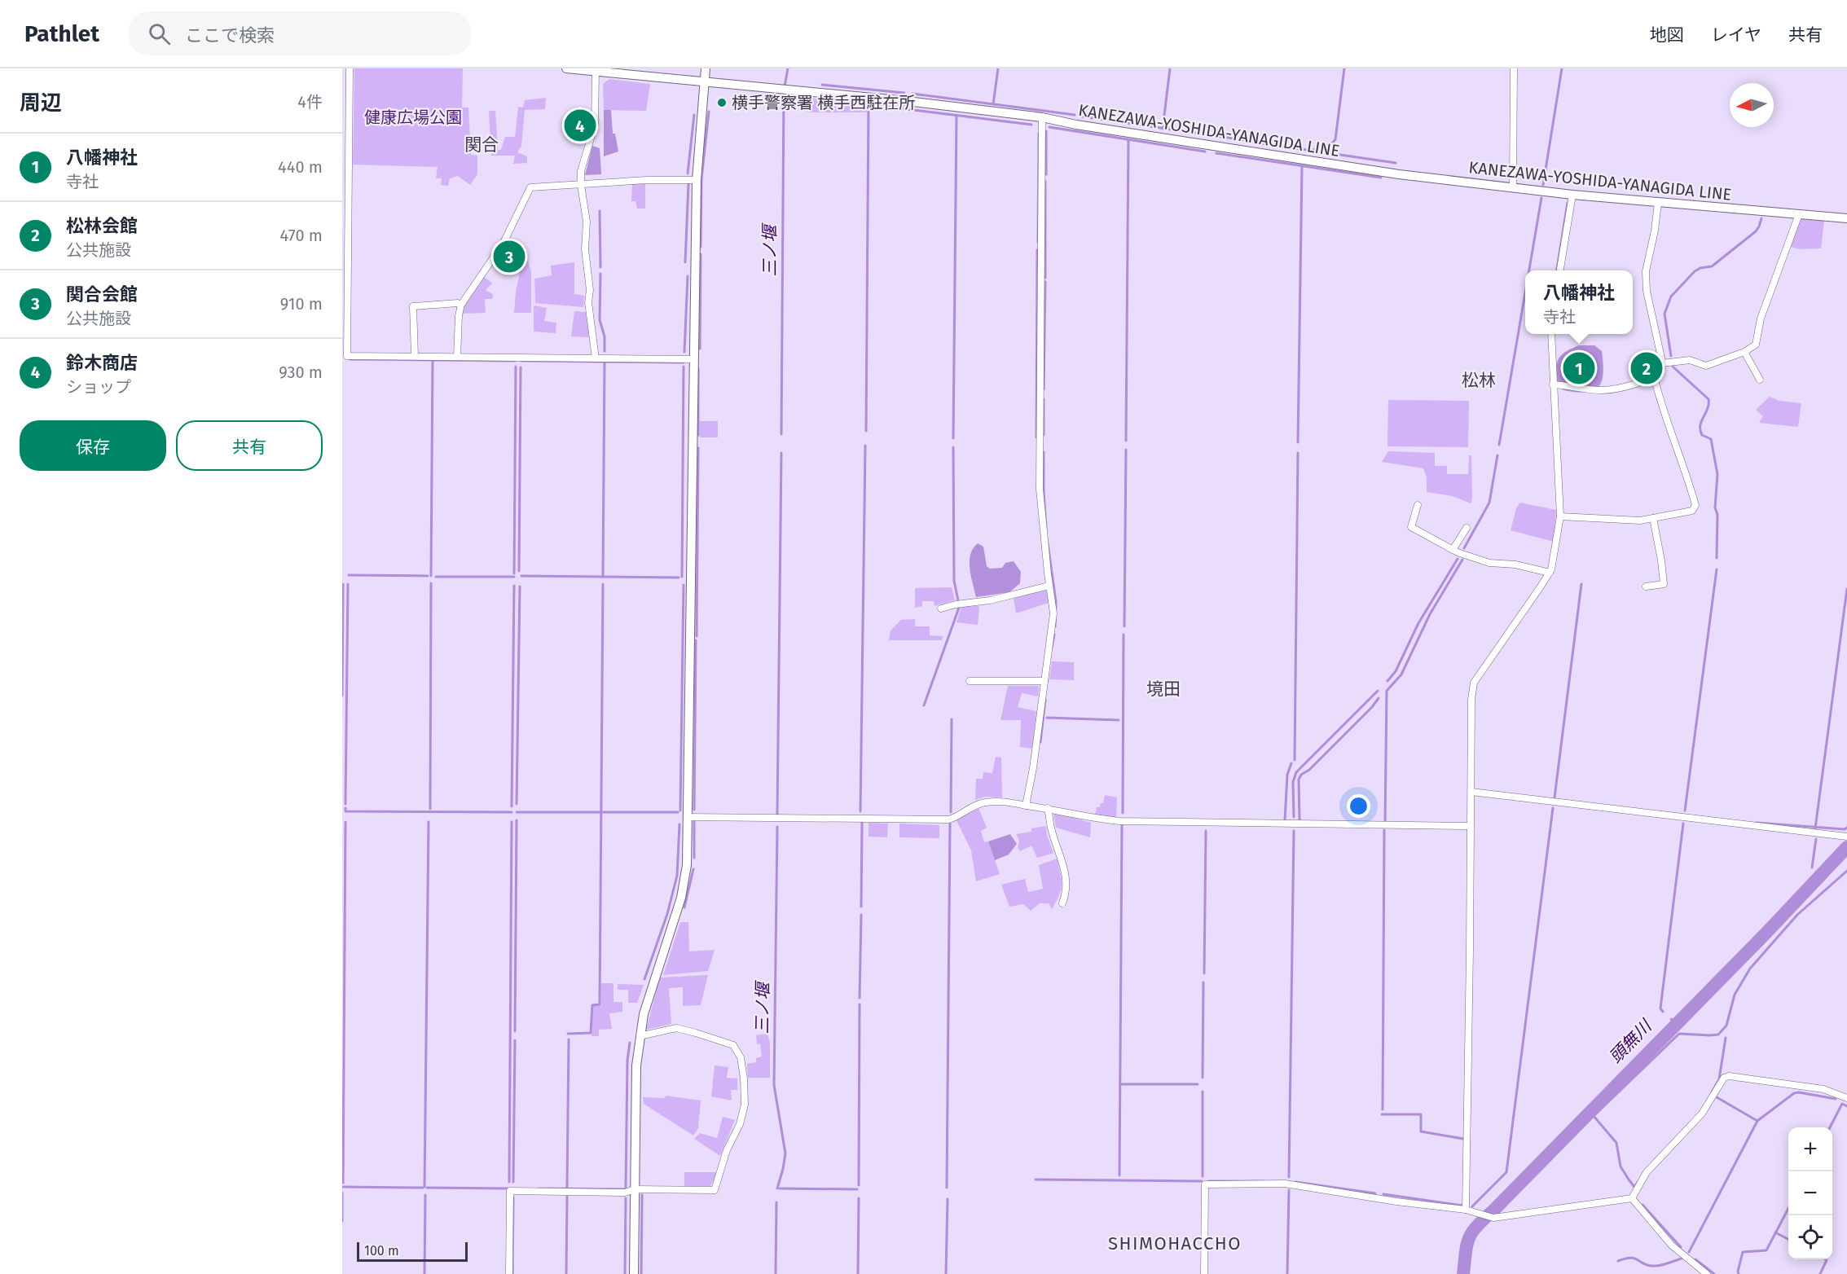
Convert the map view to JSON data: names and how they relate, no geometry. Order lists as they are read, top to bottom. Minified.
{"streets":{"main road":["KANEZAWA-YOSHIDA-YANAGIDA LINE"]},"districts":["関合","松林","境田","SHIMOHACCHO"],"water":["三ノ堰","頭無川"],"parks":["健康広場公園"],"places":["横手警察署 横手西駐在所"],"scale_bar":"100 m","north":"left","page":{"header":"Pathlet","search":"ここで検索","nav":["地図","レイヤ","共有"],"heading":["周辺","4件"],"pins":["4","3","1","2"],"list":[{"mark":"1","name":"八幡神社","note":"寺社","value":"440 m"},{"mark":"2","name":"松林会館","note":"公共施設","value":"470 m"},{"mark":"3","name":"関合会館","note":"公共施設","value":"910 m"},{"mark":"4","name":"鈴木商店","note":"ショップ","value":"930 m"}],"popup":["八幡神社","寺社"],"buttons":["保存","共有"],"map_buttons":["+","−"],"scale":"100 m"}}
